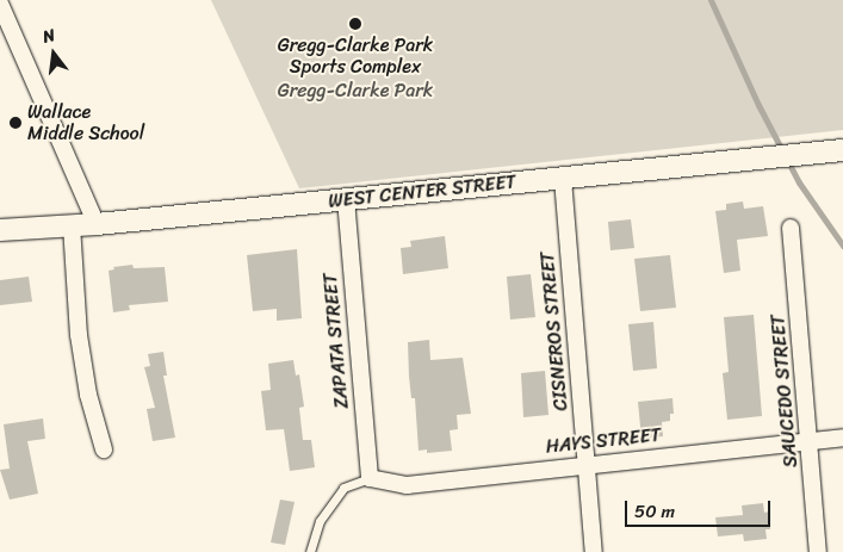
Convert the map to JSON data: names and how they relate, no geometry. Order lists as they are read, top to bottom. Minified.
{"streets":{"street":["WEST CENTER STREET","CISNEROS STREET","ZAPATA STREET","SAUCEDO STREET","HAYS STREET"]},"crossings":[["WEST CENTER STREET","CISNEROS STREET"],["WEST CENTER STREET","ZAPATA STREET"],["CISNEROS STREET","HAYS STREET"],["ZAPATA STREET","HAYS STREET"],["SAUCEDO STREET","HAYS STREET"]],"parks":["Gregg-Clarke Park"],"places":["Gregg-Clarke Park Sports Complex","Wallace Middle School"],"scale_bar":"50 m","north":"top"}
